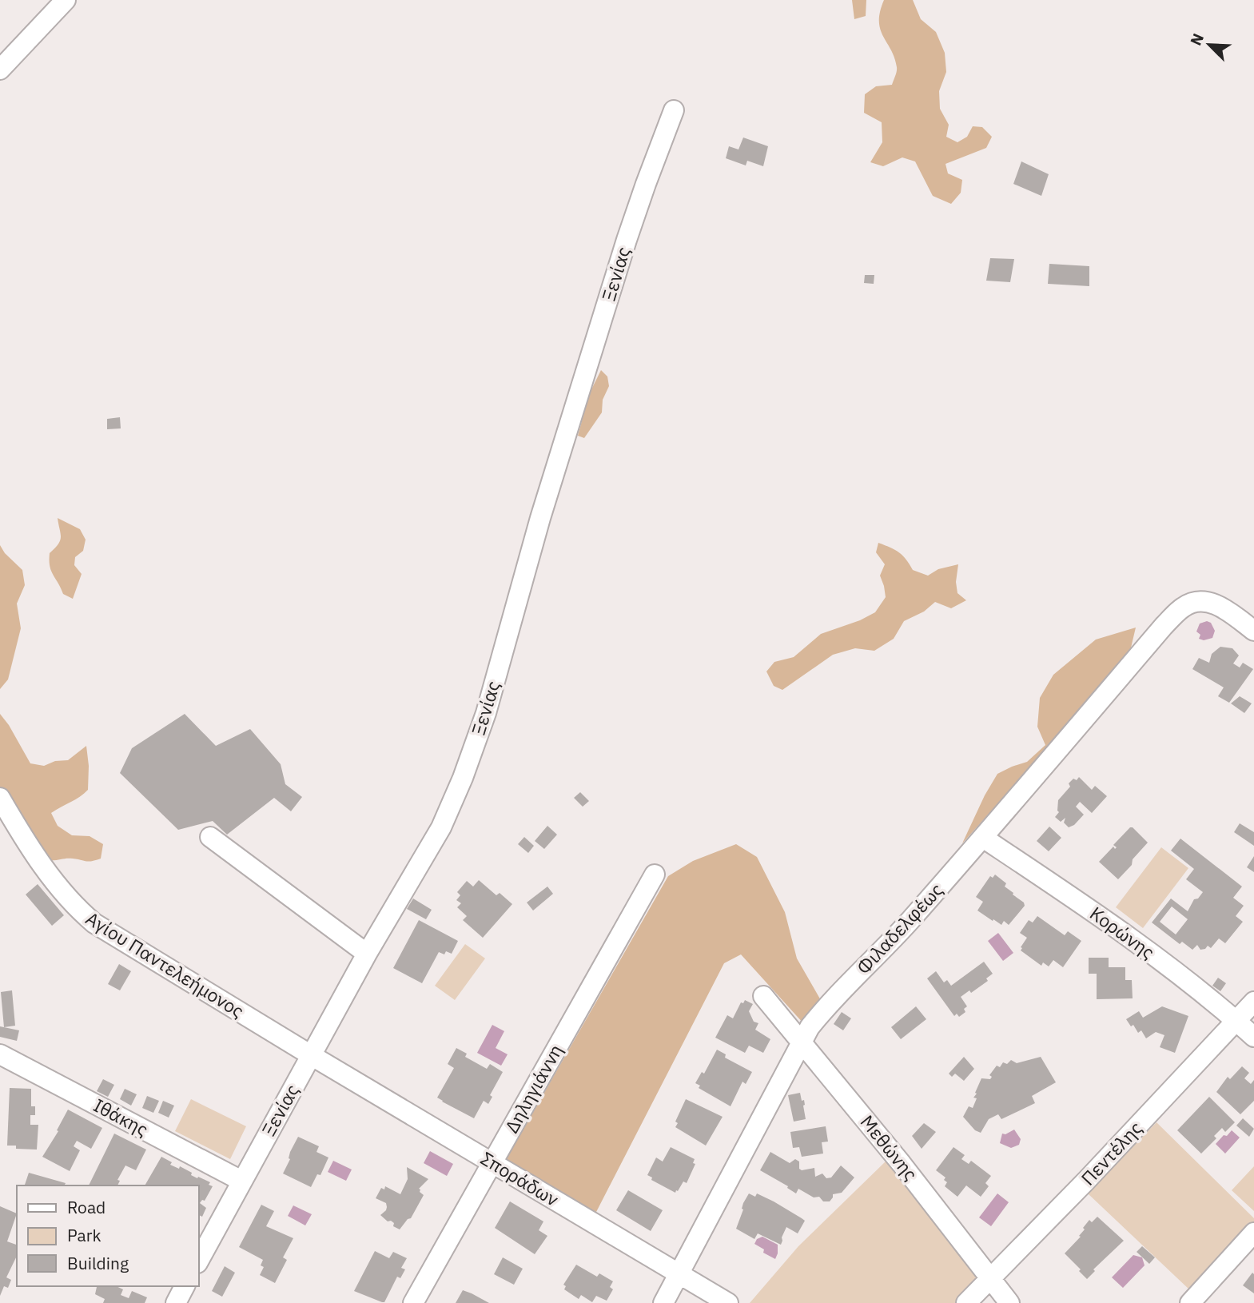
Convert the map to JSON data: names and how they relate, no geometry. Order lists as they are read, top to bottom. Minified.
{"streets":{"street":["Ξενίας","Φιλαδελφέως","Κορώνης","Αγίου Παντελεήμονος","Δηληγιάννη","Ιθάκης","Μεθώνης","Πεντέλης","Σποράδων"]},"crossings":[["Ξενίας","Αγίου Παντελεήμονος"],["Ξενίας","Ιθάκης"],["Ξενίας","Σποράδων"],["Φιλαδελφέως","Κορώνης"],["Φιλαδελφέως","Μεθώνης"],["Φιλαδελφέως","Σποράδων"],["Κορώνης","Πεντέλης"],["Αγίου Παντελεήμονος","Σποράδων"],["Δηληγιάννη","Σποράδων"],["Μεθώνης","Πεντέλης"]],"legend":["Road","Park","Building"],"north":"top left"}
